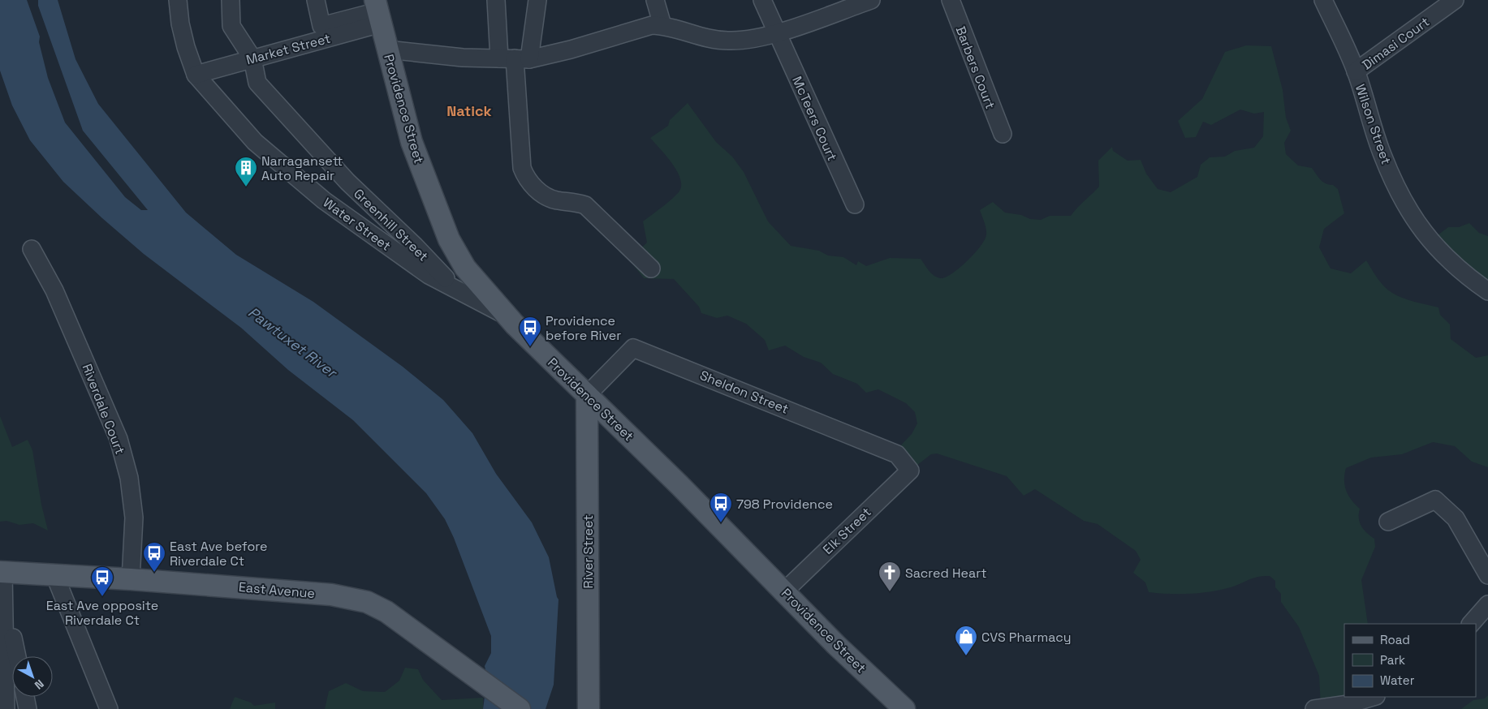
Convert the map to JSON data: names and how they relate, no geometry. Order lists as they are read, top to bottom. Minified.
{"streets":{"main road":["Providence Street","River Street","East Avenue"],"street":["Dimasi Court","Market Street","Barbers Court","McTeers Court","Wilson Street","Water Street","Greenhill Street","Sheldon Street","Riverdale Court","Elk Street"]},"crossings":[["Dimasi Court","Wilson Street"],["Market Street","Providence Street"],["Market Street","Water Street"],["Market Street","Greenhill Street"],["Providence Street","Water Street"],["Providence Street","Sheldon Street"],["Providence Street","Elk Street"],["Providence Street","River Street"],["Water Street","Greenhill Street"],["Sheldon Street","Elk Street"],["Sheldon Street","River Street"],["Riverdale Court","East Avenue"]],"districts":["Natick"],"water":["Pawtuxet River"],"places":{"building":["Narragansett Auto Repair"],"bus stop":["Providence before River","798 Providence","East Ave before Riverdale Ct","East Ave opposite Riverdale Ct"],"church":["Sacred Heart"],"shop":["CVS Pharmacy"]},"legend":["Road","Park","Water"],"north":"bottom right"}
